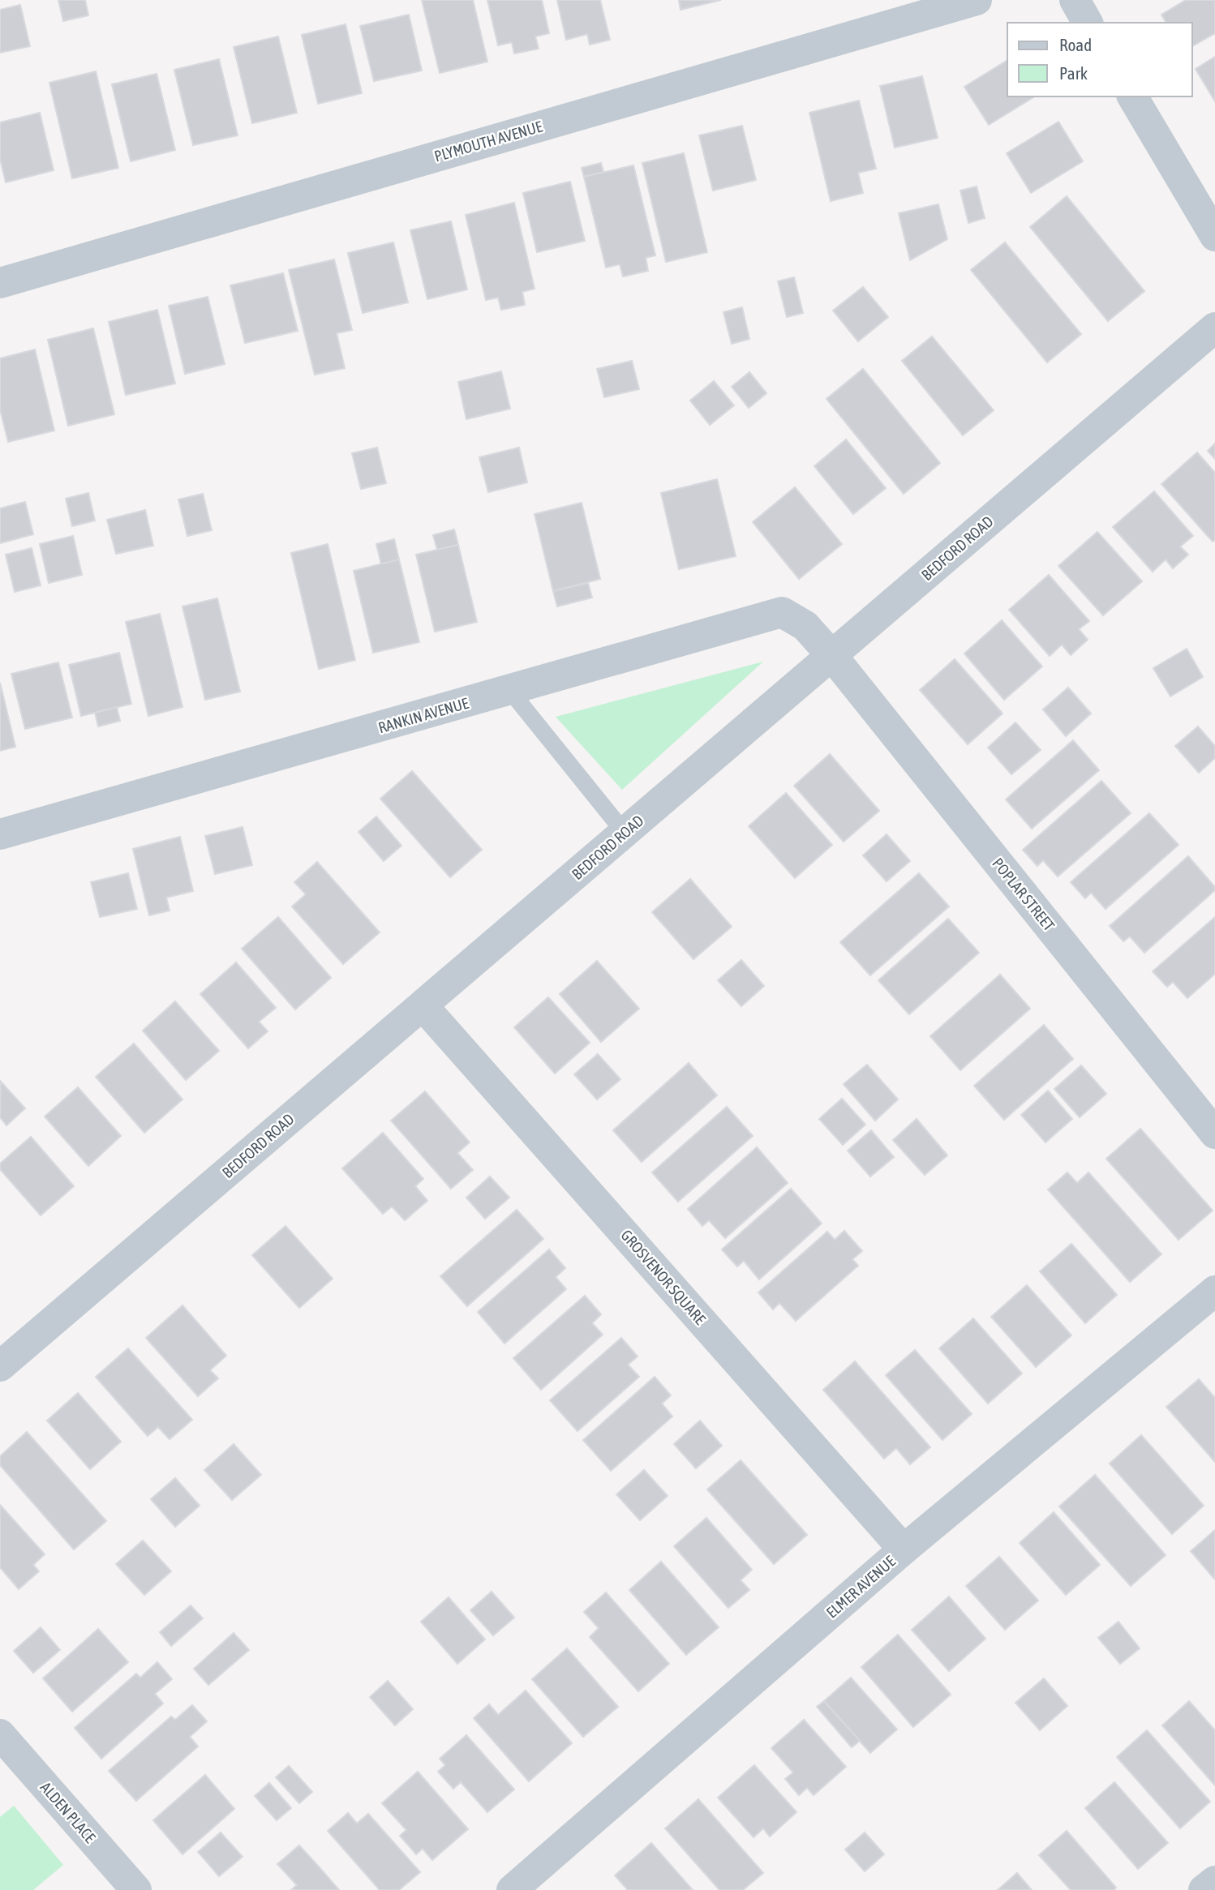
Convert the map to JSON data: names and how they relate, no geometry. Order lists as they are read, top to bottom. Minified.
{"streets":{"street":["PLYMOUTH AVENUE","BEDFORD ROAD","RANKIN AVENUE","POPLAR STREET","GROSVENOR SQUARE","ELMER AVENUE","ALDEN PLACE"]},"crossings":[["BEDFORD ROAD","RANKIN AVENUE"],["BEDFORD ROAD","POPLAR STREET"],["BEDFORD ROAD","GROSVENOR SQUARE"],["RANKIN AVENUE","POPLAR STREET"],["GROSVENOR SQUARE","ELMER AVENUE"]],"legend":["Road","Park"]}
